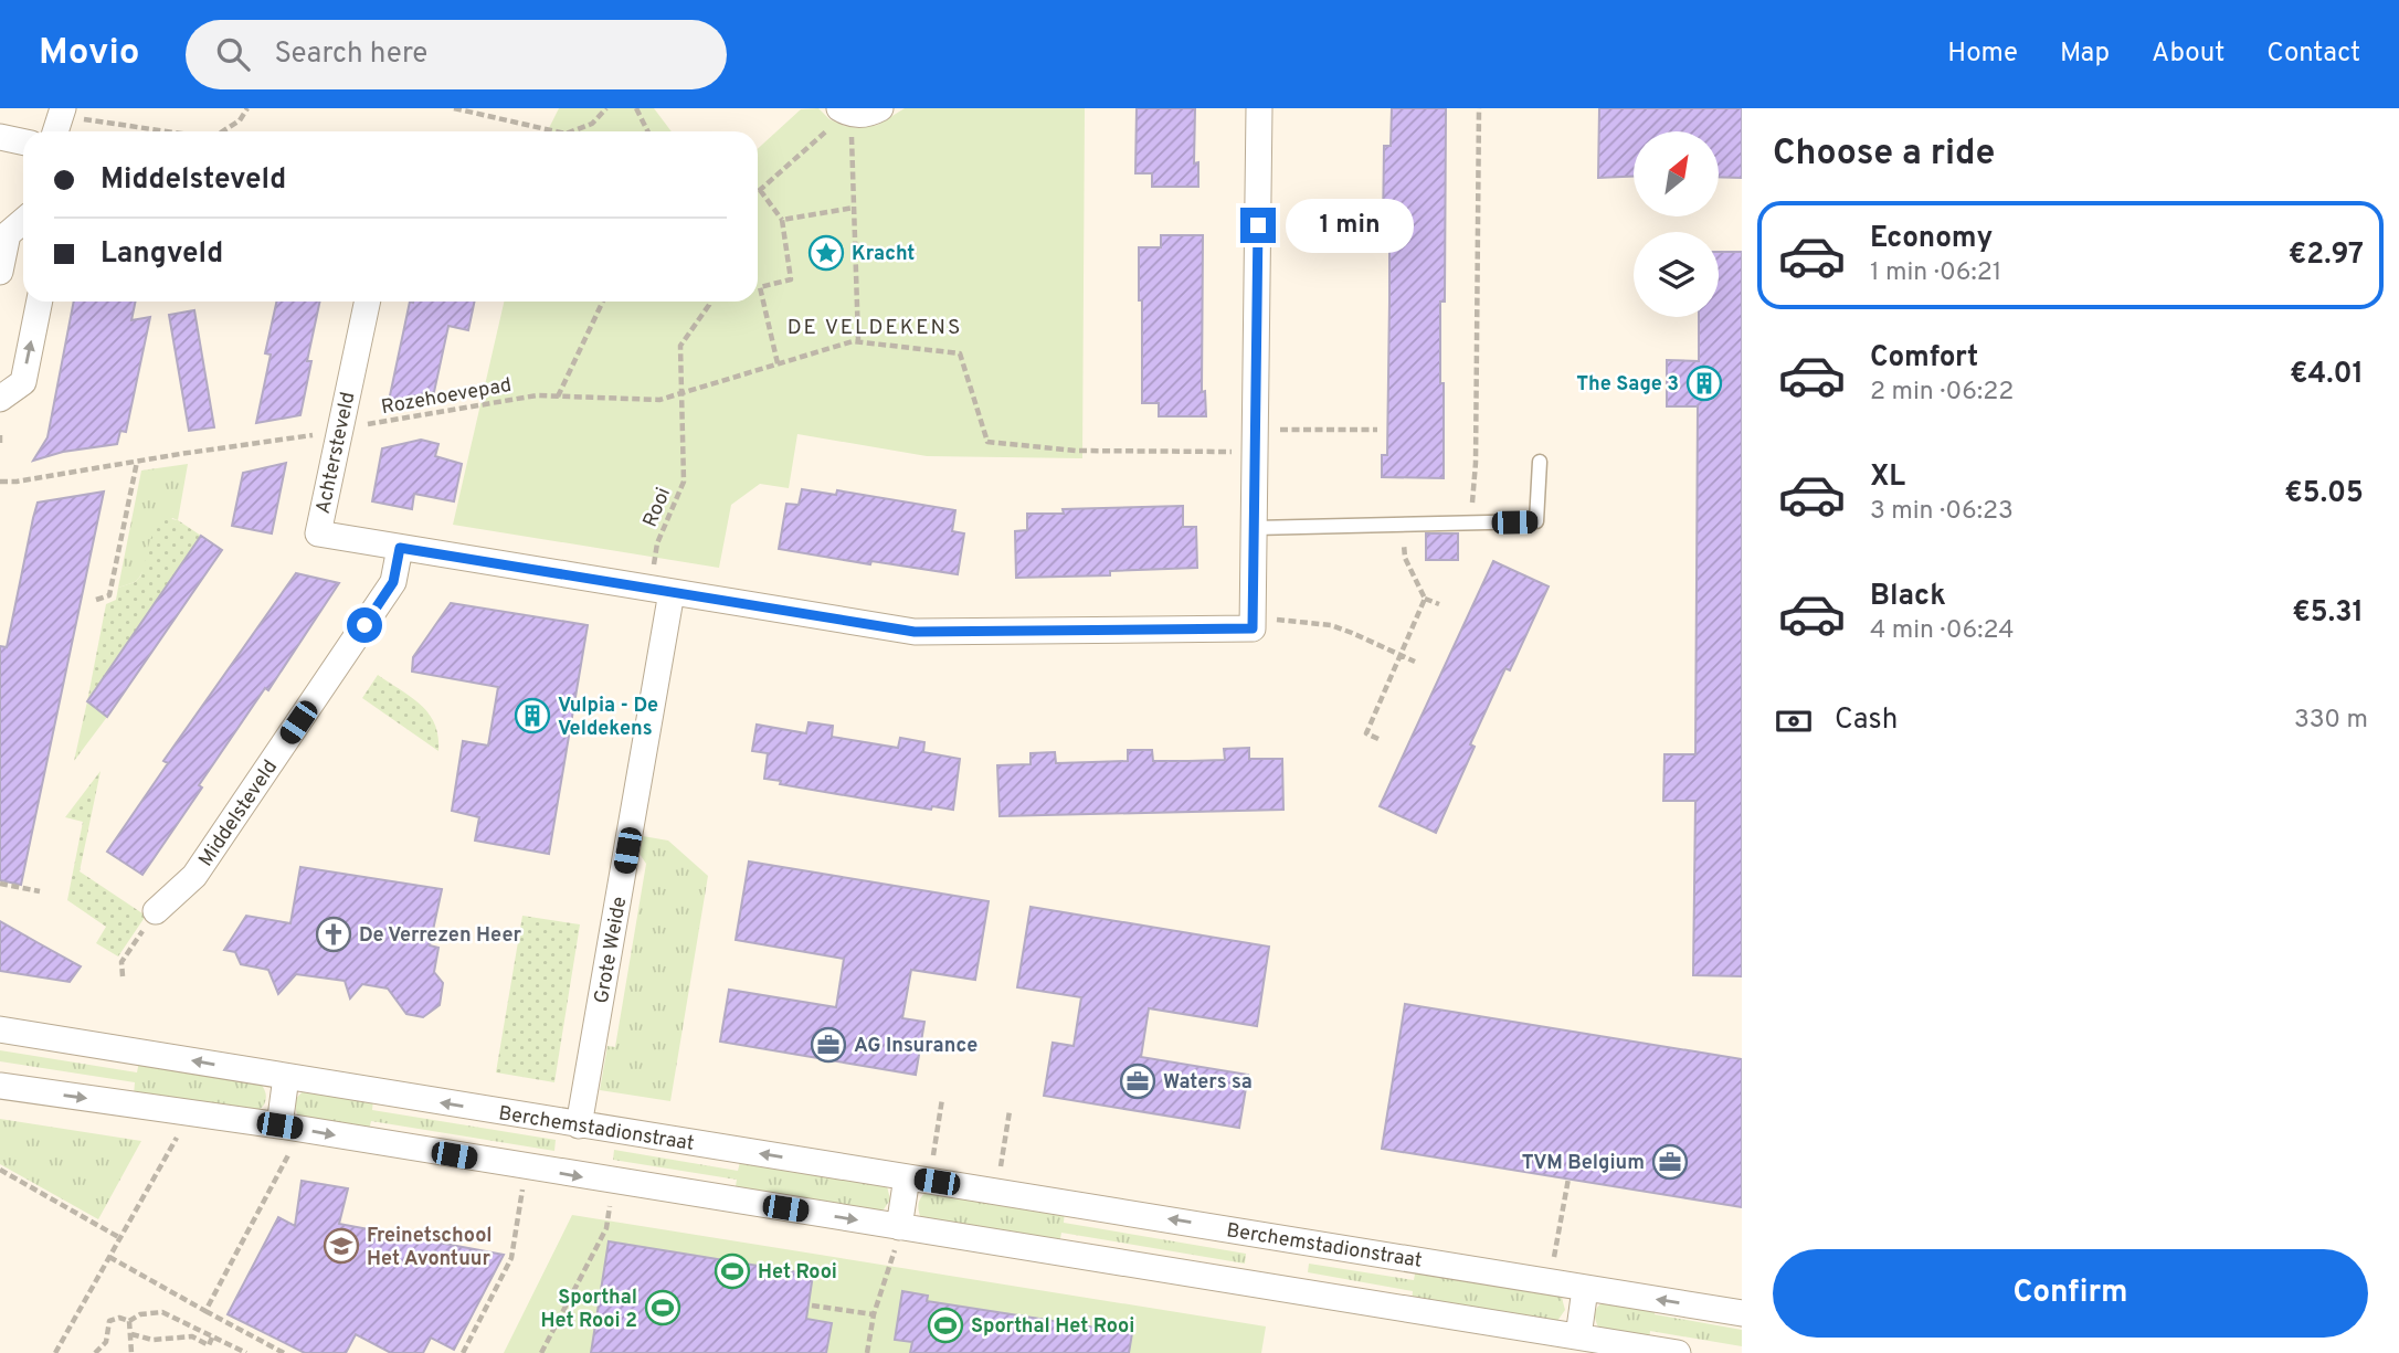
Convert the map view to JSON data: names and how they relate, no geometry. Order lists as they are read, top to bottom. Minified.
{"streets":{"street":["Achtersteveld","Middelsteveld","Grote Weide","Berchemstadionstraat"],"path":["Rozehoevepad","Rooi"]},"crossings":[["Rozehoevepad","Achtersteveld"],["Rozehoevepad","Rooi"],["Achtersteveld","Rooi"],["Achtersteveld","Middelsteveld"],["Achtersteveld","Grote Weide"],["Rooi","Grote Weide"],["Grote Weide","Berchemstadionstraat"]],"districts":["DE VELDEKENS"],"places":{"place":["Kracht"],"building":["The Sage 3","Vulpia - De Veldekens"],"church":["De Verrezen Heer"],"office":["AG Insurance","Waters sa","TVM Belgium"],"school or university":["Freinetschool Het Avontuur"],"sports":["Het Rooi","Sporthal Het Rooi 2","Sporthal Het Rooi"]},"north":"top right","page":{"header":"Movio","search":"Search here","nav":["Home","Map","About","Contact"],"heading":"Choose a ride","banner":["Middelsteveld","Langveld"],"bubble":"1 min","list":[{"name":"Economy","note":"1 min · 06:21","value":"€2.97"},{"name":"Comfort","note":"2 min · 06:22","value":"€4.01"},{"name":"XL","note":"3 min · 06:23","value":"€5.05"},{"name":"Black","note":"4 min · 06:24","value":"€5.31"}],"pay":["Cash","330 m"],"buttons":"Confirm"}}
